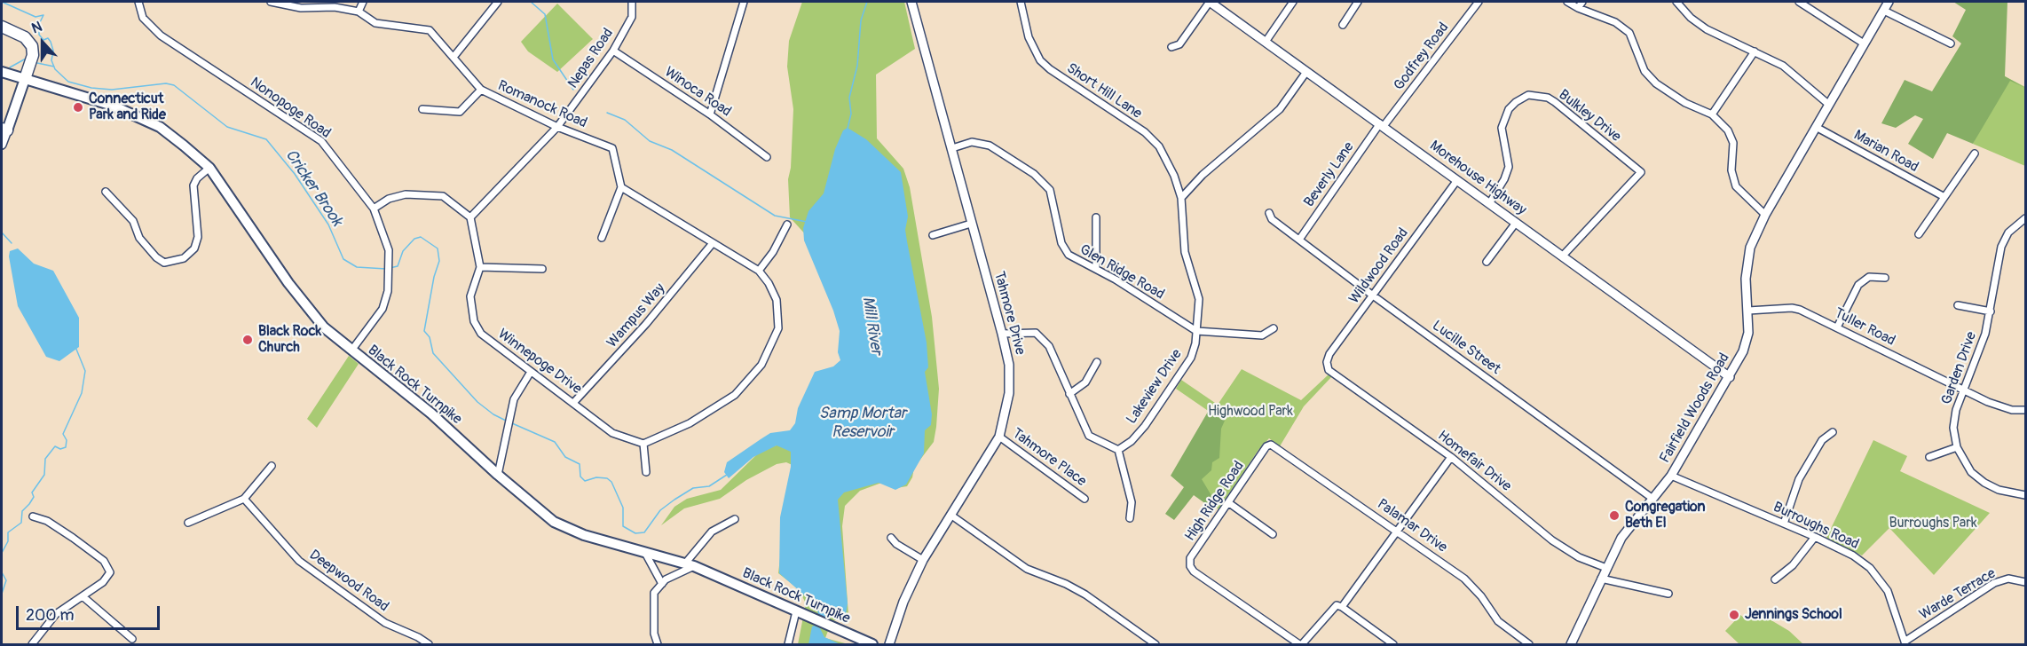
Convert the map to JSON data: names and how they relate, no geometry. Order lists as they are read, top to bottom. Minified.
{"streets":{"main road":["Black Rock Turnpike"],"street":["Godfrey Road","Nepas Road","Short Hill Lane","Winoca Road","Romanock Road","Nonopoge Road","Bulkley Drive","Marian Road","Beverly Lane","Morehouse Highway","Wildwood Road","Glen Ridge Road","Tahmore Drive","Wampus Way","Tuller Road","Lucille Street","Winnepoge Drive","Garden Drive","Lakeview Drive","Fairfield Woods Road","Tahmore Place","Homefair Drive","High Ridge Road","Palamar Drive","Burroughs Road","Deepwood Road","Warde Terrace"]},"crossings":[["Godfrey Road","Beverly Lane"],["Godfrey Road","Morehouse Highway"],["Nepas Road","Winoca Road"],["Nepas Road","Romanock Road"],["Nepas Road","Winnepoge Drive"],["Short Hill Lane","Lakeview Drive"],["Nonopoge Road","Black Rock Turnpike"],["Bulkley Drive","Morehouse Highway"],["Marian Road","Fairfield Woods Road"],["Beverly Lane","Morehouse Highway"],["Beverly Lane","Lucille Street"],["Morehouse Highway","Wildwood Road"],["Morehouse Highway","Fairfield Woods Road"],["Wildwood Road","Lucille Street"],["Wildwood Road","Homefair Drive"],["Glen Ridge Road","Tahmore Drive"],["Glen Ridge Road","Lakeview Drive"],["Tahmore Drive","Tahmore Place"],["Wampus Way","Winnepoge Drive"],["Tuller Road","Garden Drive"],["Tuller Road","Fairfield Woods Road"],["Lucille Street","Fairfield Woods Road"],["Fairfield Woods Road","Homefair Drive"],["Fairfield Woods Road","Burroughs Road"],["High Ridge Road","Palamar Drive"],["Burroughs Road","Warde Terrace"]],"water":["Cricker Brook","Mill River","Samp Mortar Reservoir"],"parks":["Highwood Park","Burroughs Park"],"places":["Connecticut Park and Ride","Black Rock Church","Congregation Beth El","Jennings School"],"scale_bar":"200 m","north":"top"}
